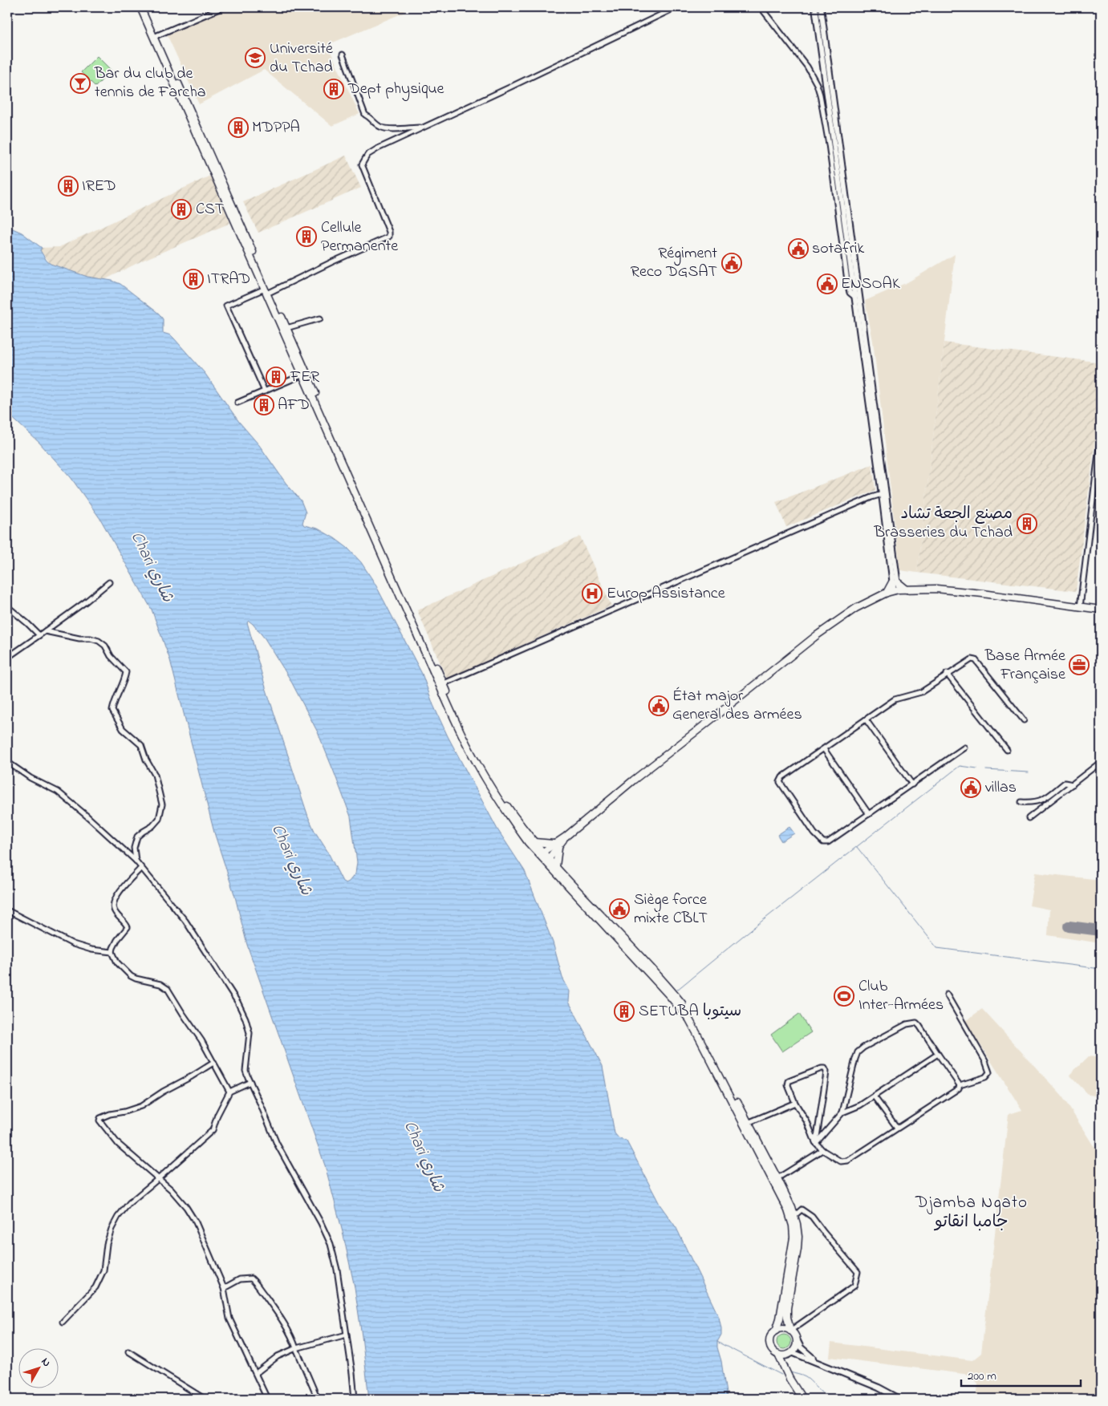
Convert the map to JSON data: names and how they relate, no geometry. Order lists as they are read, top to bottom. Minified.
{"districts":["Djamba Ngato جامبا انقاتو"],"water":["Chari شاري"],"places":{"school or university":["Université du Tchad"],"bar":["Bar du club de tennis de Farcha"],"building":["Dept physique","MDPPA","IRED","CST","Cellule Permanente","ITRAD","FER","AFD","مصنع الجعة تشاد Brasseries du Tchad","SETUBA سيتوبا"],"public building":["sotafrik","Régiment Reco DGSAT","ENSOAK","État major General des armées","villas","Siège force mixte CBLT"],"hospital":["Europ Assistance"],"office":["Base Armée Française"],"sports":["Club Inter-Armées"]},"scale_bar":"200 m","north":"top right"}
